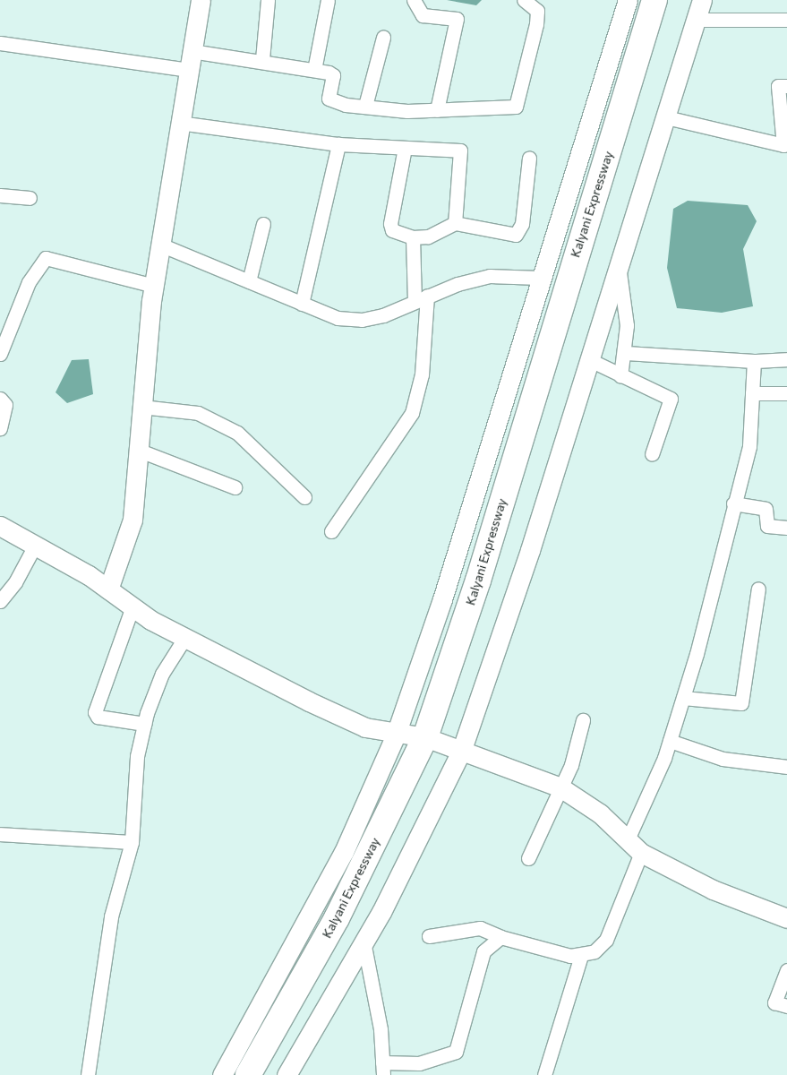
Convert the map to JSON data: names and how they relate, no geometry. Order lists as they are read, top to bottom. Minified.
{"streets":{"highway":["Kalyani Expressway"]}}
